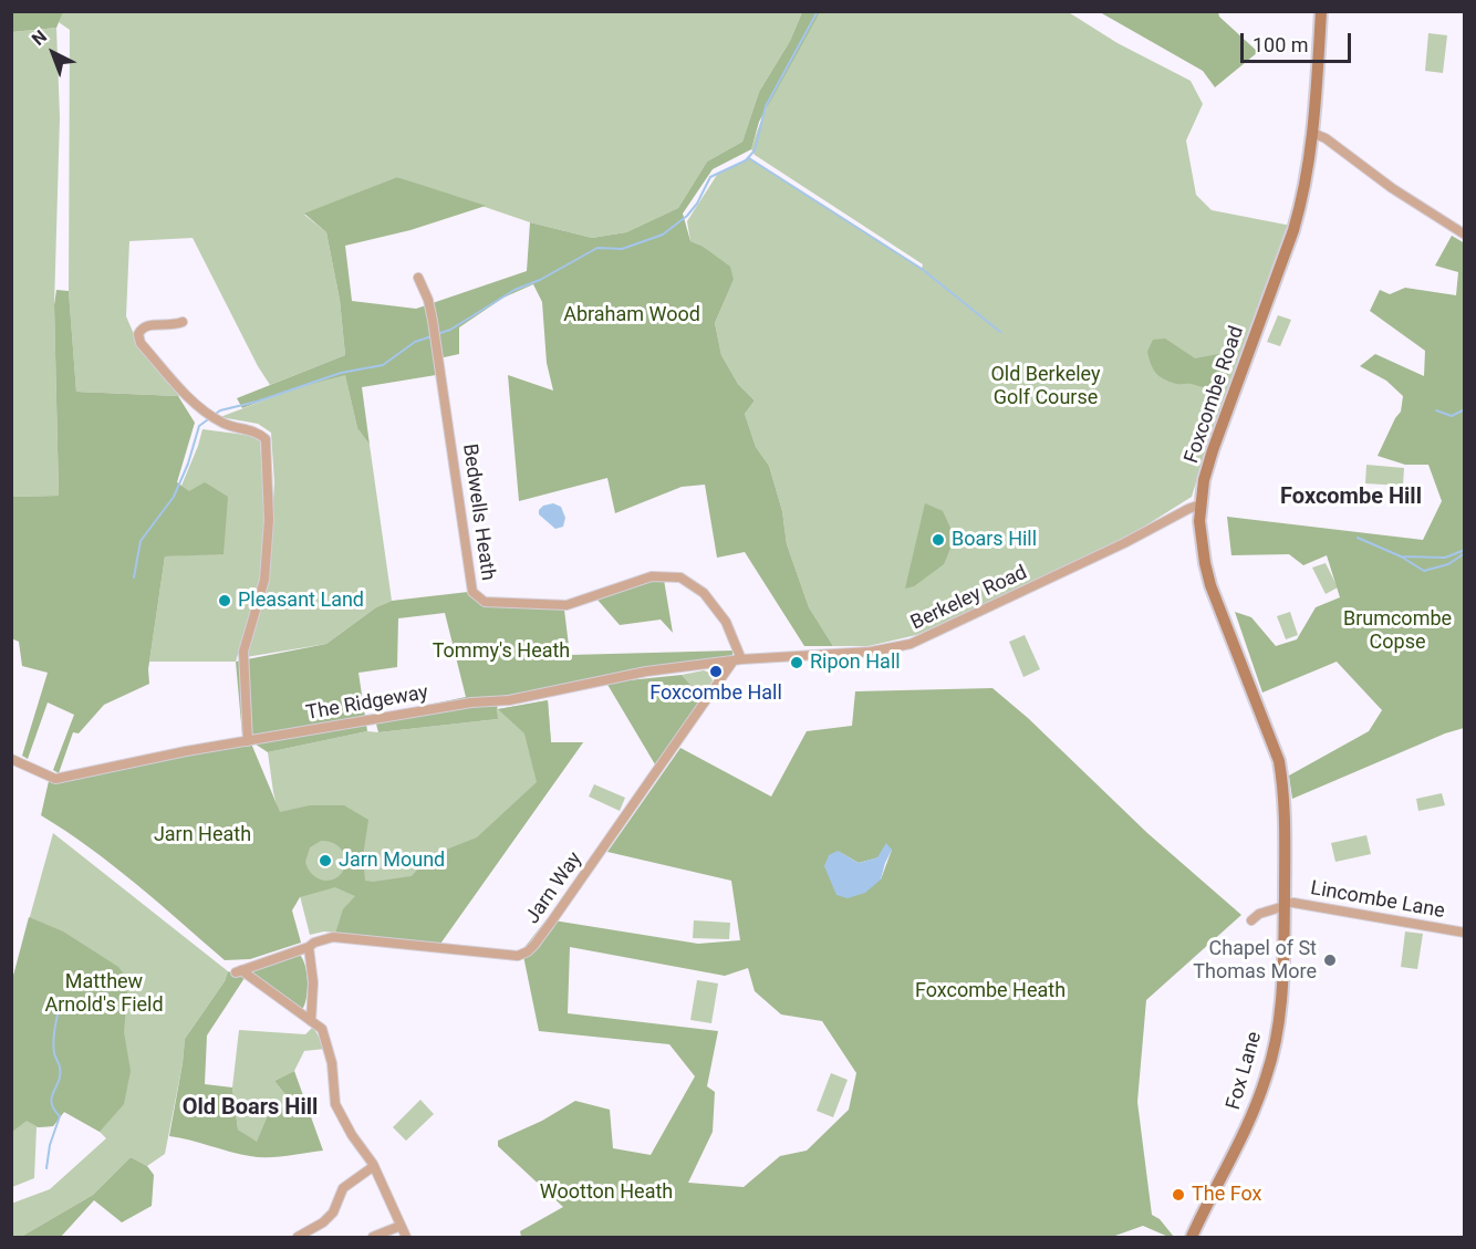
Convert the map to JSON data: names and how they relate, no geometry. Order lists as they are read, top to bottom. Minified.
{"streets":{"street":["Foxcombe Road","Bedwells Heath","Berkeley Road","The Ridgeway","Jarn Way","Lincombe Lane","Fox Lane"]},"crossings":[["Foxcombe Road","Berkeley Road"],["Foxcombe Road","Lincombe Lane"],["Foxcombe Road","Fox Lane"],["Bedwells Heath","Berkeley Road"],["Bedwells Heath","The Ridgeway"],["Bedwells Heath","Jarn Way"],["Berkeley Road","The Ridgeway"],["Berkeley Road","Jarn Way"],["The Ridgeway","Jarn Way"],["Lincombe Lane","Fox Lane"]],"districts":["Foxcombe Hill","Old Boars Hill"],"parks":["Abraham Wood","Old Berkeley Golf Course","Brumcombe Copse","Tommy's Heath","Jarn Heath","Matthew Arnold's Field","Foxcombe Heath","Wootton Heath"],"places":["Boars Hill","Pleasant Land","Ripon Hall","Foxcombe Hall","Jarn Mound","Chapel of St Thomas More","The Fox"],"scale_bar":"100 m","north":"top left"}
